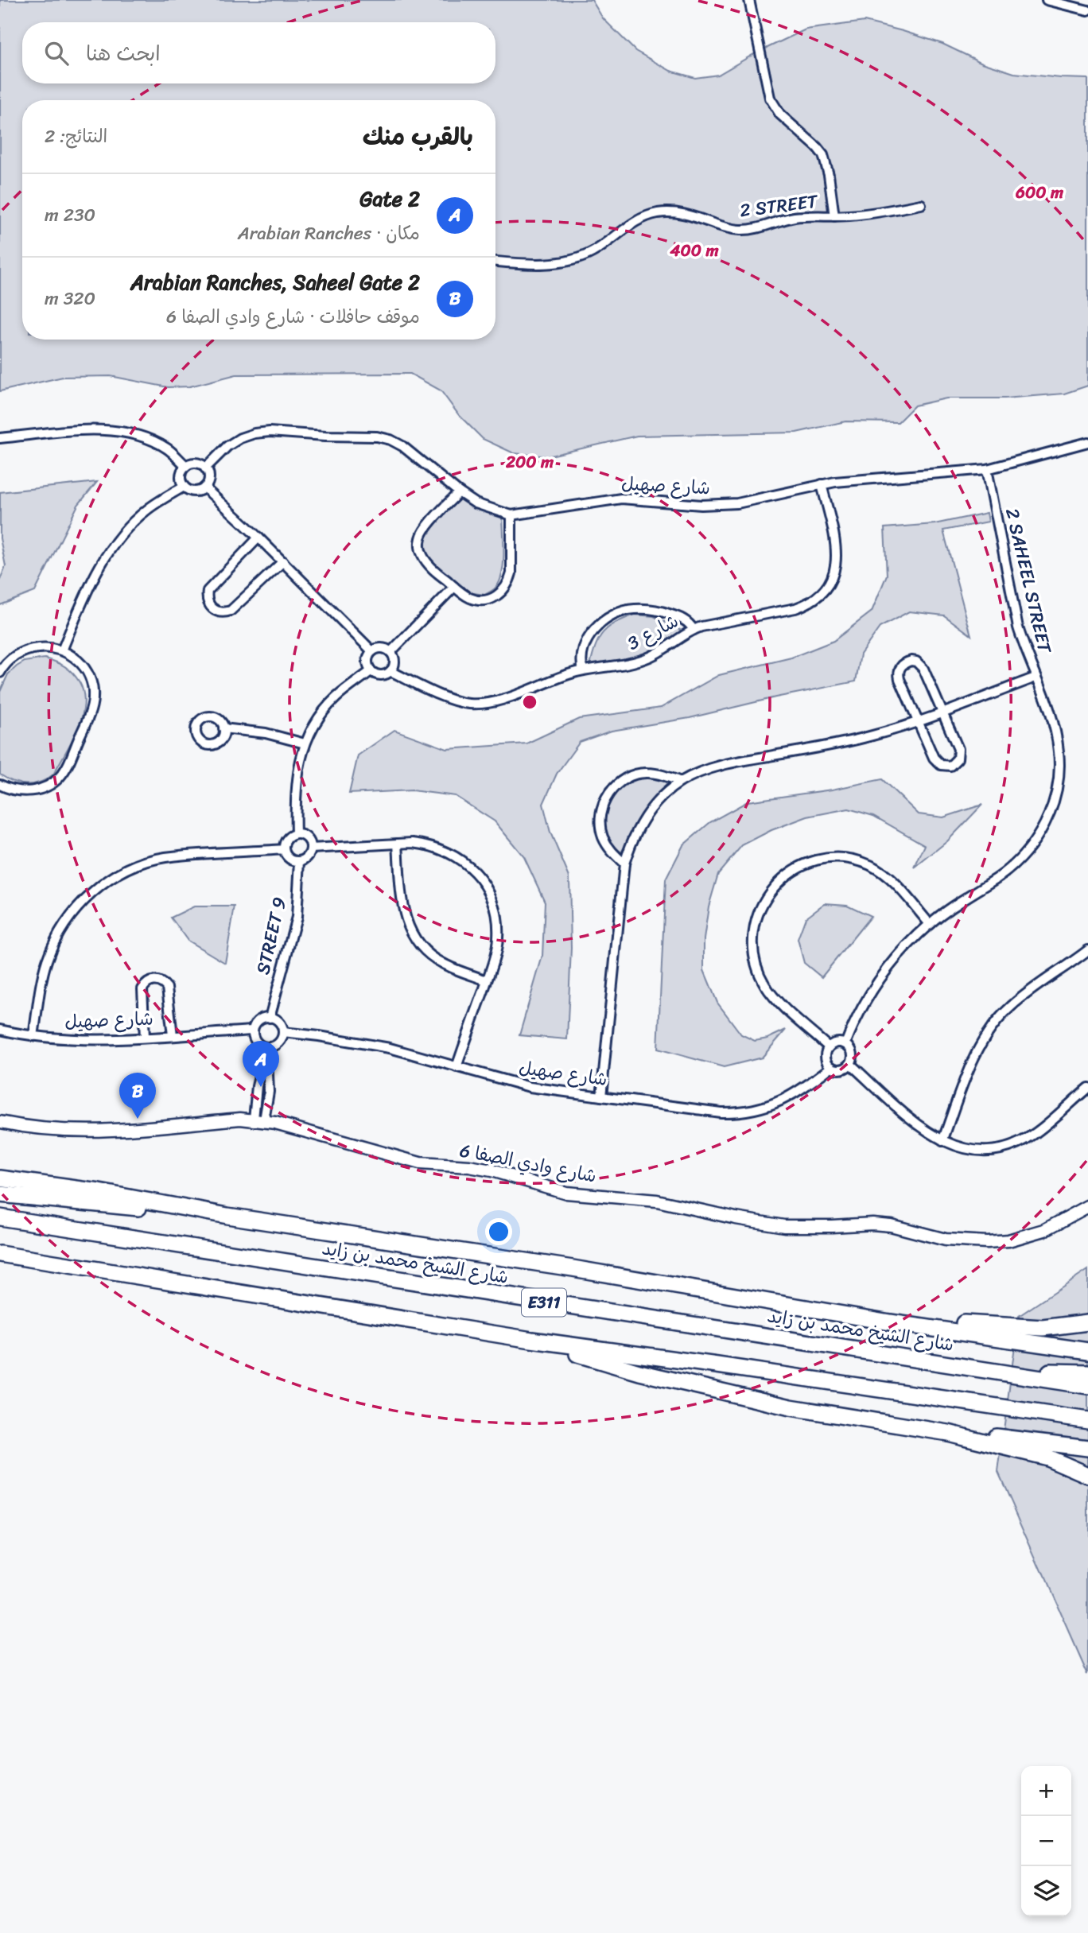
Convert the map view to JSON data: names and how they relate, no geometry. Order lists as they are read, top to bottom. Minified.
{"streets":{"highway":["شارع الشيخ محمد بن زايد","E311"],"street":["2 STREET","شارع صهيل","2 SAHEEL STREET","3 شارع","STREET 9","شارع وادي الصفا 6"]},"crossings":[["شارع صهيل","2 SAHEEL STREET"],["شارع صهيل","3 شارع"],["شارع صهيل","STREET 9"]],"page":{"search":"ابحث هنا","heading":["بالقرب منك","النتائج: 2"],"list":[{"mark":"A","name":"Gate 2","note":"مكان · Arabian Ranches","value":"230 m"},{"mark":"B","name":"Arabian Ranches, Saheel Gate 2","note":"موقف حافلات · شارع وادي الصفا 6","value":"320 m"}],"pins":["A","B"],"map_buttons":["+","−"]},"rings":["600 m","400 m","200 m"]}
